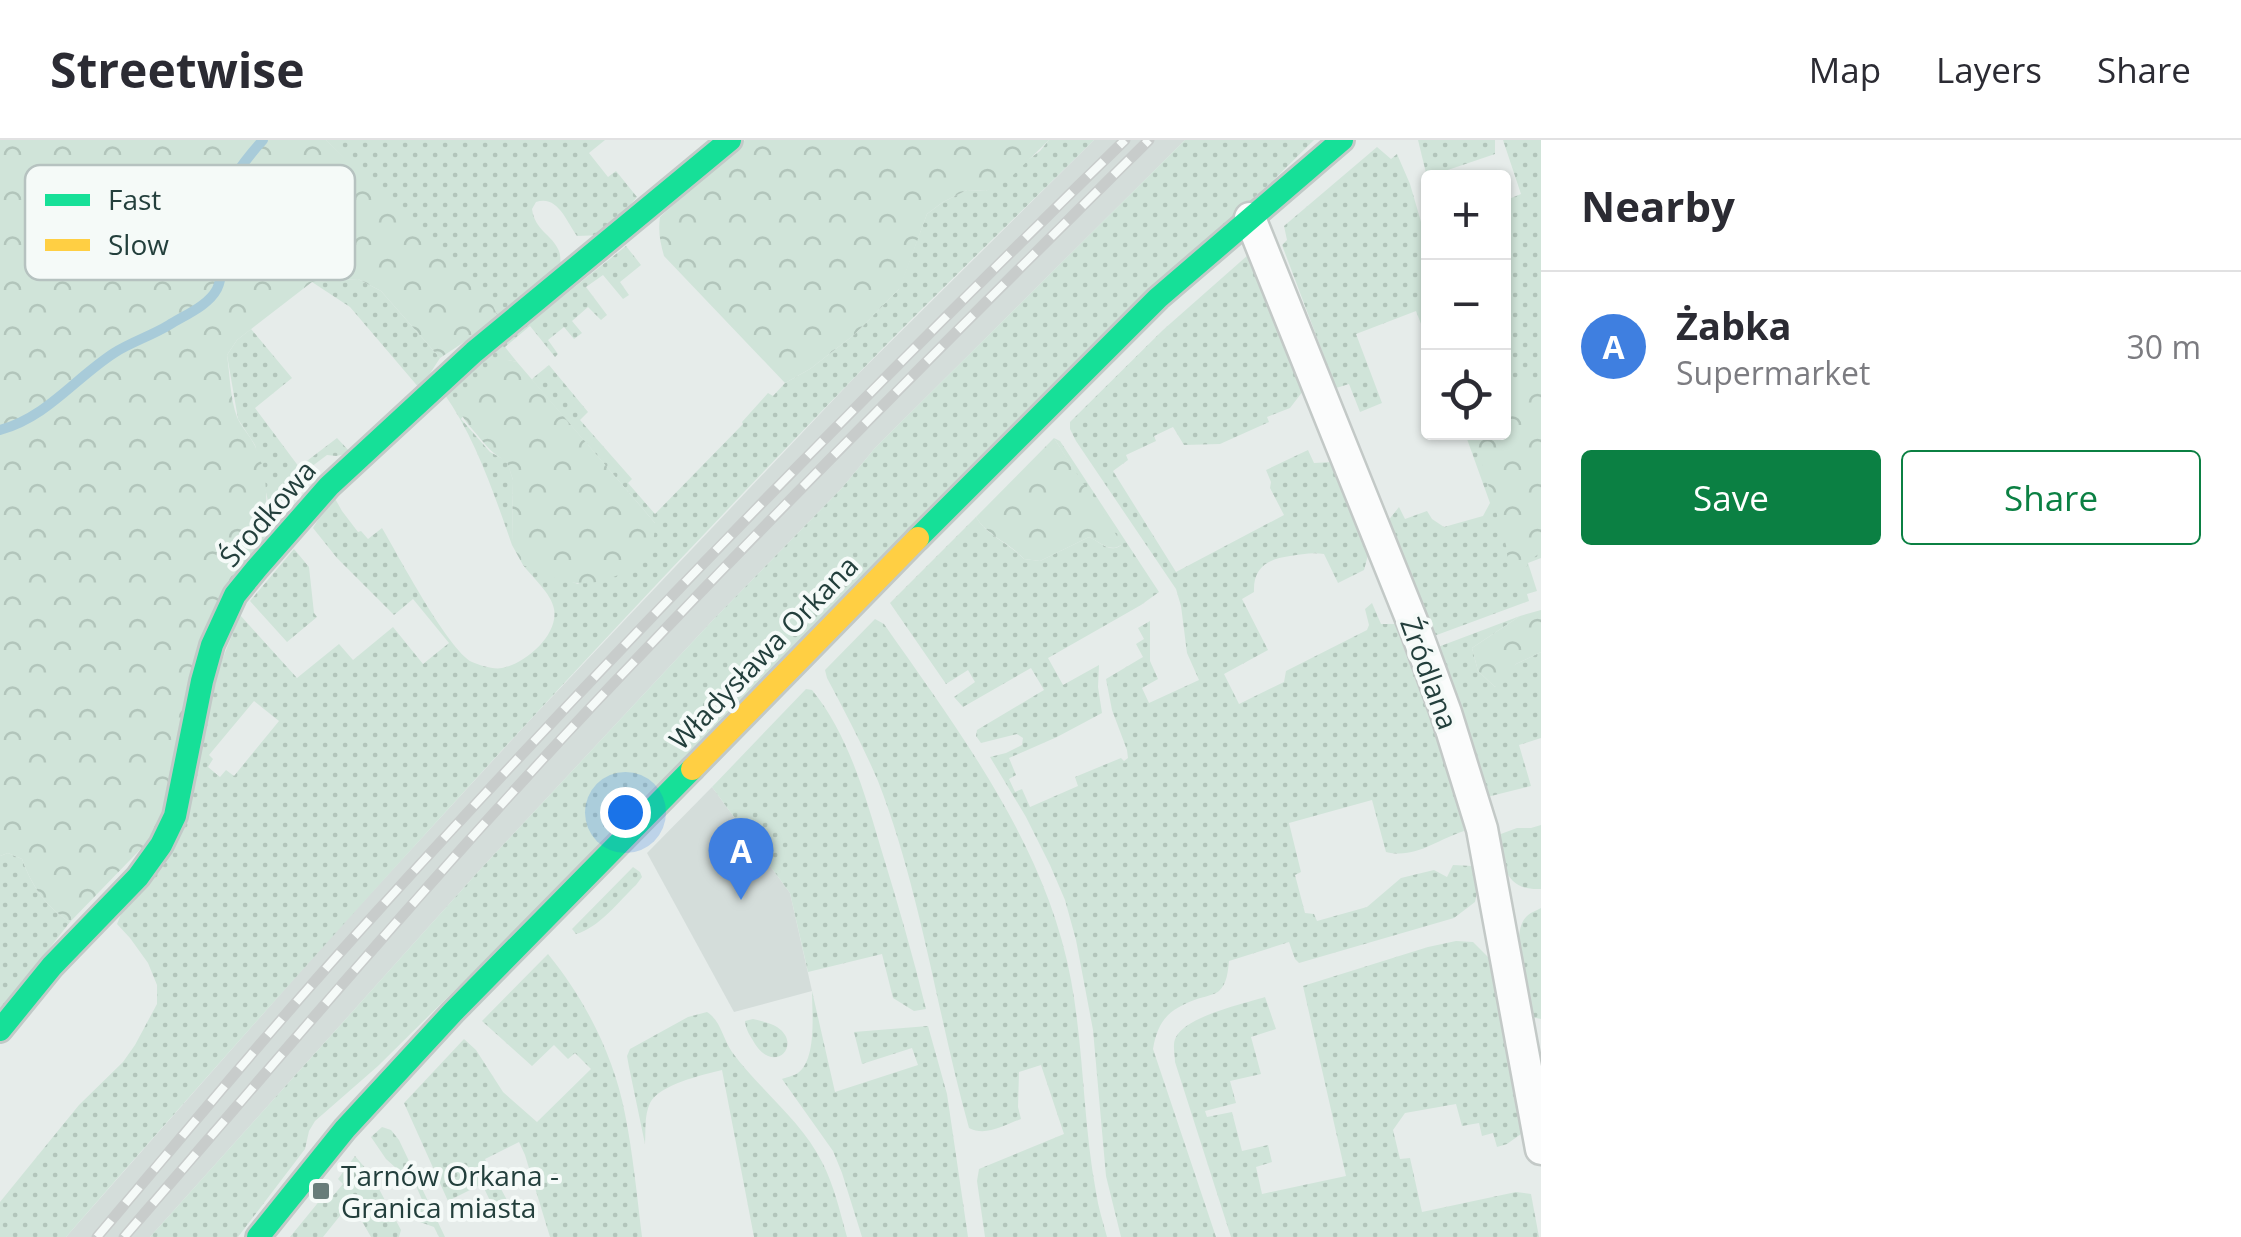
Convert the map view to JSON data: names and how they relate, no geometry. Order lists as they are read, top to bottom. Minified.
{"streets":{"street":["Środkowa","Władysława Orkana","Źródlana"]},"crossings":[["Władysława Orkana","Źródlana"]],"places":{"transit":["Tarnów Orkana - Granica miasta"]},"legend":["Fast","Slow"],"page":{"header":"Streetwise","nav":["Map","Layers","Share"],"heading":"Nearby","map_buttons":["+","−"],"list":[{"mark":"A","name":"Żabka","note":"Supermarket","value":"30 m"}],"buttons":["Save","Share"],"pins":"A"}}
